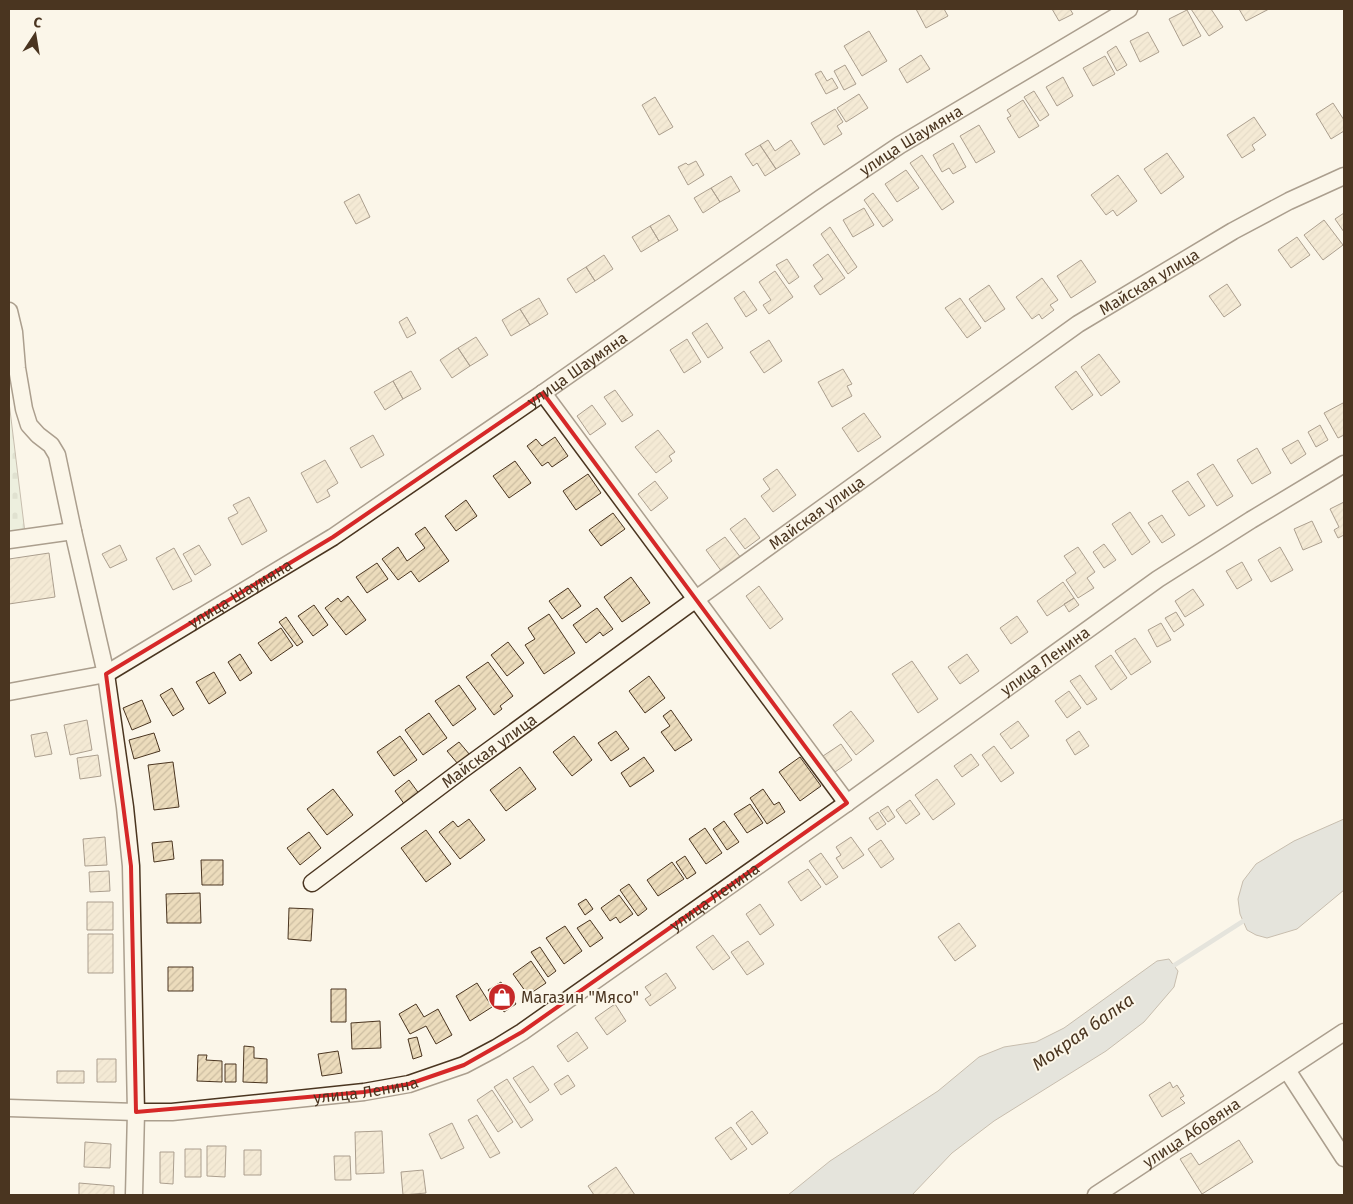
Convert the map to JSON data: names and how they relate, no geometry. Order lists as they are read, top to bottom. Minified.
{"streets":{"street":["улица Шаумяна","Майская улица","улица Ленина","улица Абовяна"]},"water":["Мокрая балка"],"places":{"shop":["Магазин \"Мясо\""]},"north":"top"}
